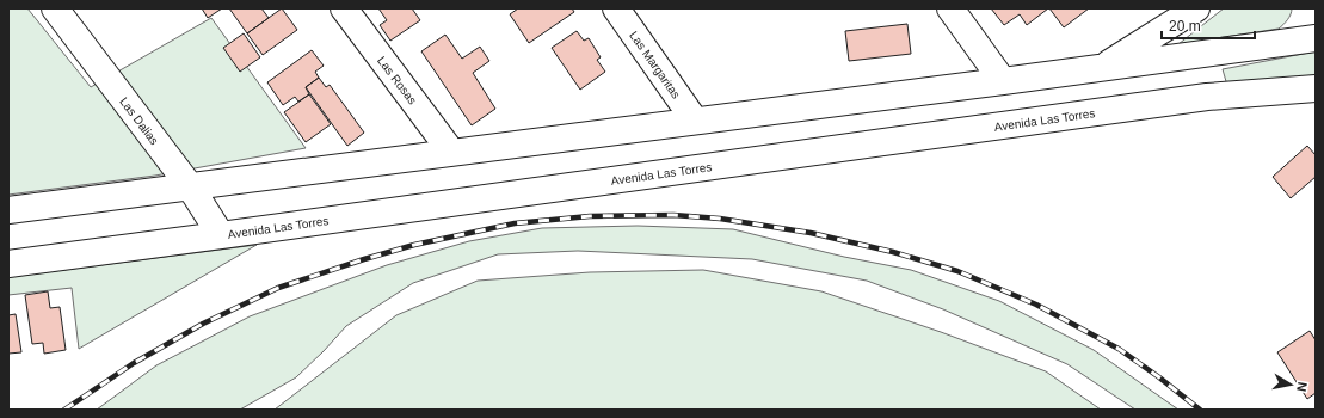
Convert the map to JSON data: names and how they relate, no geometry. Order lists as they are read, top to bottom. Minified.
{"streets":{"street":["Las Margaritas","Las Rosas","Avenida Las Torres","Las Dalias"]},"crossings":[["Avenida Las Torres","Las Dalias"]],"scale_bar":"20 m","north":"right"}
